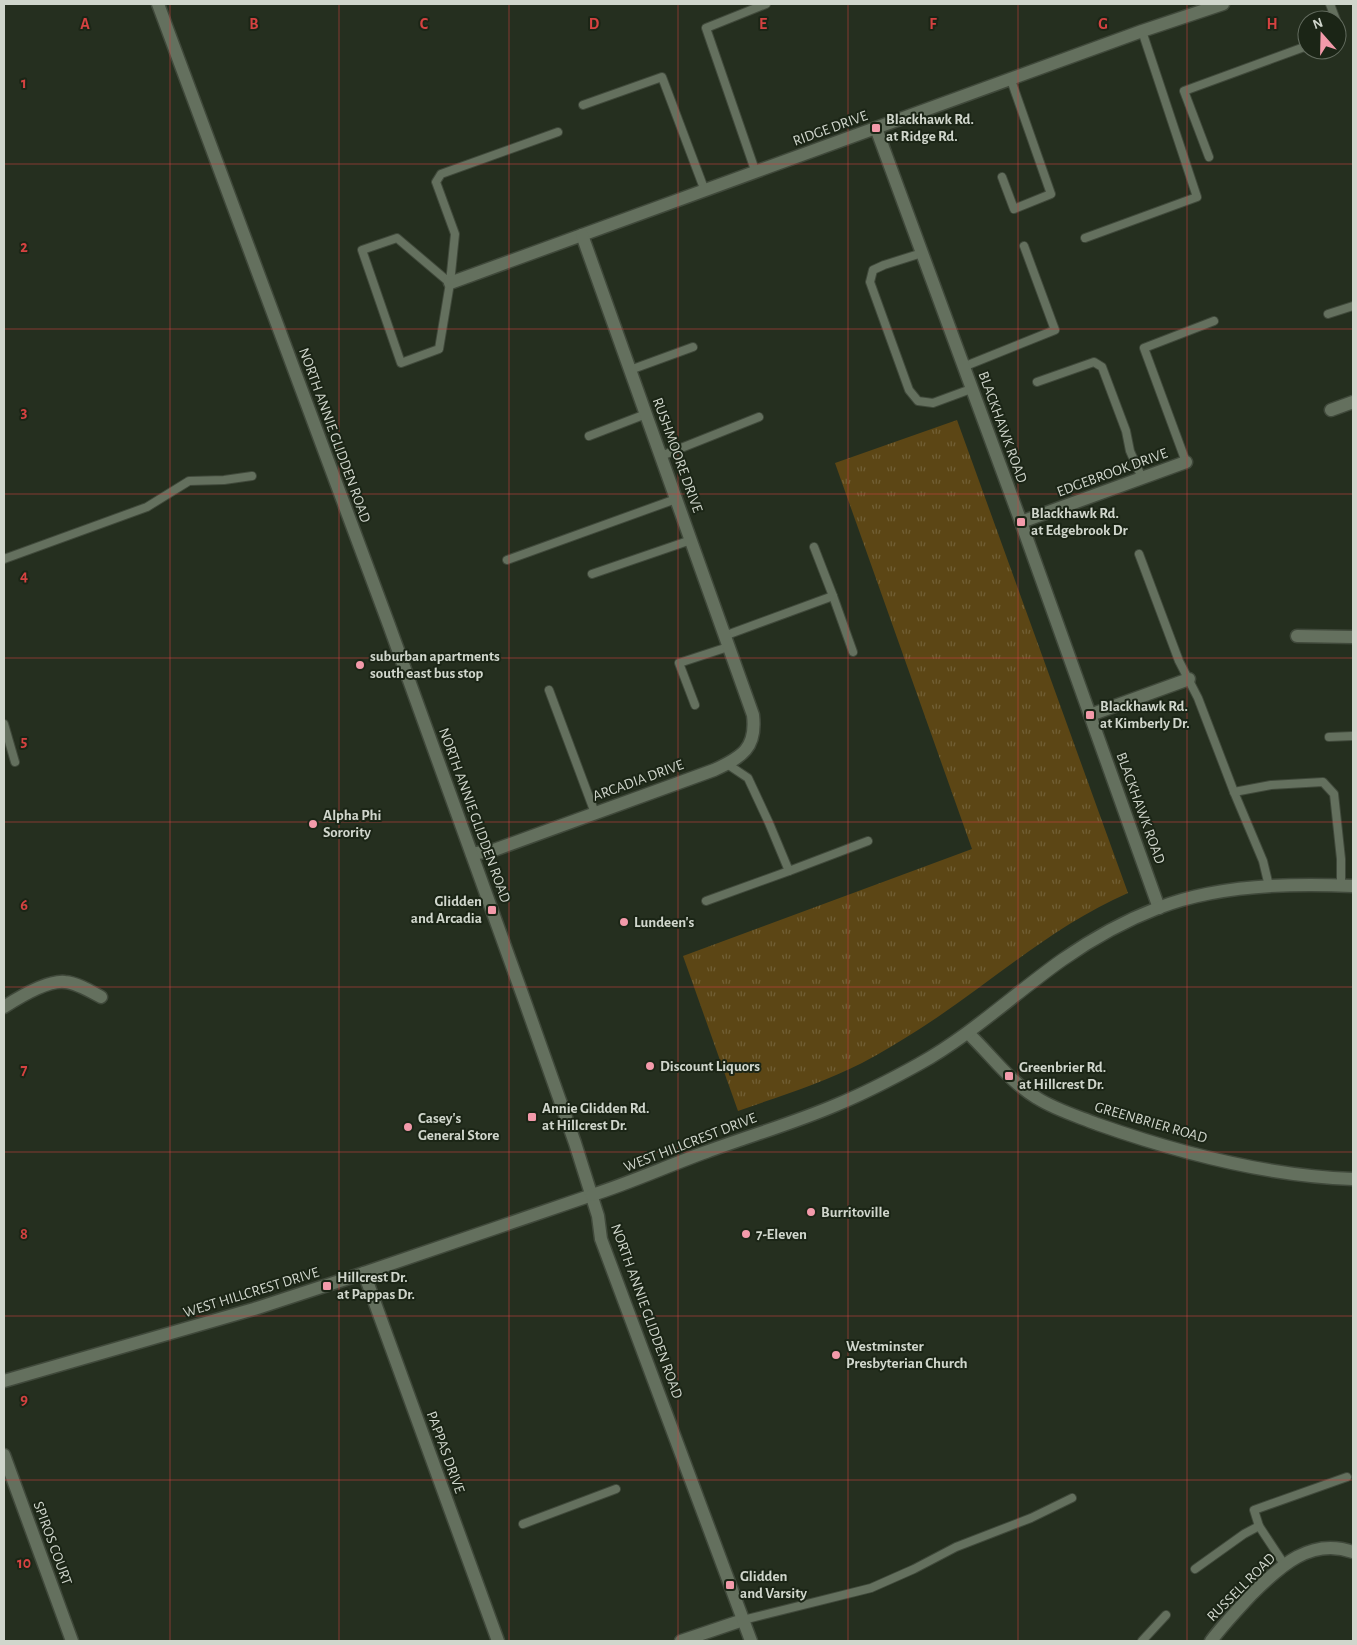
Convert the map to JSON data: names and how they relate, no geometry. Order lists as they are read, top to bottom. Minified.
{"streets":{"street":["RIDGE DRIVE","BLACKHAWK ROAD","NORTH ANNIE GLIDDEN ROAD","RUSHMOORE DRIVE","EDGEBROOK DRIVE","ARCADIA DRIVE","GREENBRIER ROAD","WEST HILLCREST DRIVE","PAPPAS DRIVE","SPIROS COURT","RUSSELL ROAD"]},"crossings":[["RIDGE DRIVE","BLACKHAWK ROAD"],["RIDGE DRIVE","RUSHMOORE DRIVE"],["BLACKHAWK ROAD","EDGEBROOK DRIVE"],["BLACKHAWK ROAD","WEST HILLCREST DRIVE"],["NORTH ANNIE GLIDDEN ROAD","ARCADIA DRIVE"],["NORTH ANNIE GLIDDEN ROAD","WEST HILLCREST DRIVE"],["RUSHMOORE DRIVE","ARCADIA DRIVE"],["GREENBRIER ROAD","WEST HILLCREST DRIVE"],["WEST HILLCREST DRIVE","PAPPAS DRIVE"]],"places":{"transit":["Blackhawk Rd. at Ridge Rd.","Blackhawk Rd. at Edgebrook Dr","Blackhawk Rd. at Kimberly Dr.","Glidden and Arcadia","Greenbrier Rd. at Hillcrest Dr.","Annie Glidden Rd. at Hillcrest Dr.","Hillcrest Dr. at Pappas Dr.","Glidden and Varsity"],"other":["suburban apartments south east bus stop","Alpha Phi Sorority","Lundeen's","Discount Liquors","Casey's General Store","Burritoville","7-Eleven","Westminster Presbyterian Church"]},"north":"top","grid":{"columns":["A","B","C","D","E","F","G","H"],"rows":["1","2","3","4","5","6","7","8","9","10"]}}
